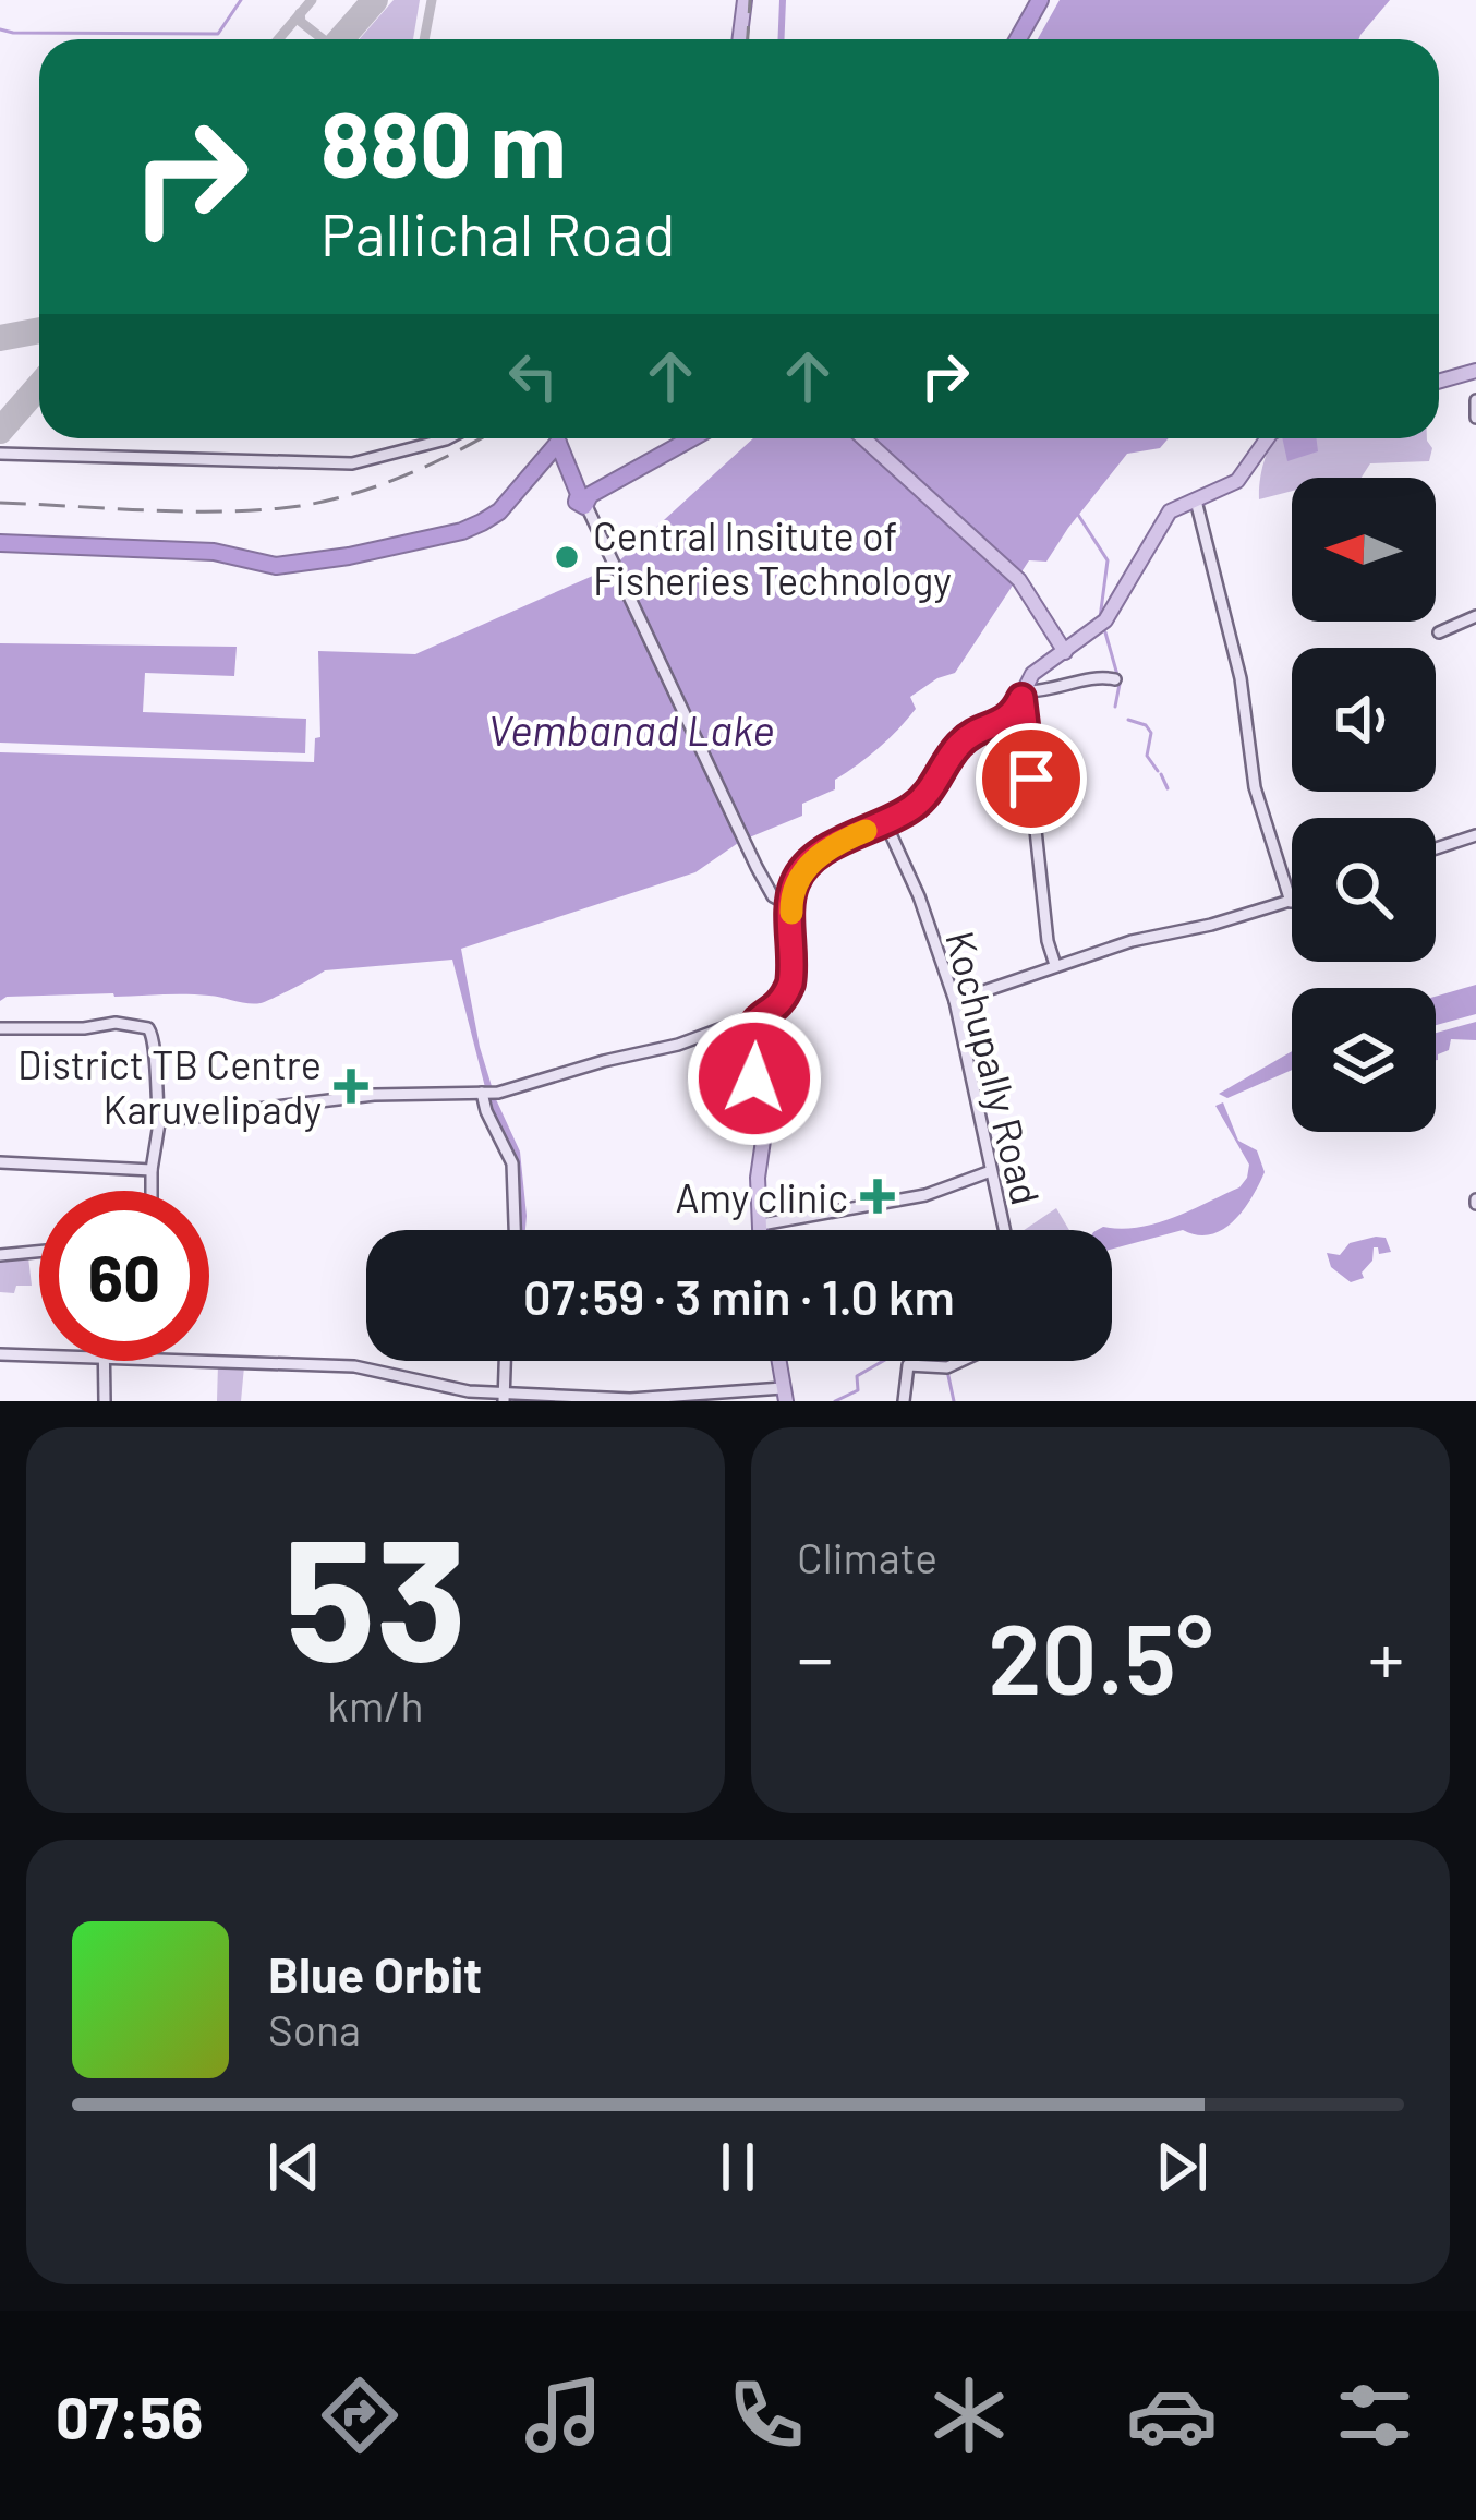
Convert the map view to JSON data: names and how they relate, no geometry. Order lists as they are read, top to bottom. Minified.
{"streets":{"street":["Kochupally Road"]},"water":["Vembanad Lake"],"places":{"other":["Central Insitute of Fisheries Technology"],"health":["District TB Centre Karuvelipady","Amy clinic"]},"north":"left","page":{"turn":["880 m","Pallichal Road"],"limit":"60","trip":"07:59 · 3 min · 1.0 km","tile":[["53","km/h"],"Climate"],"heat":["−","20.5°","+"],"song":["Blue Orbit","Sona"],"tabs":"07:56"}}
